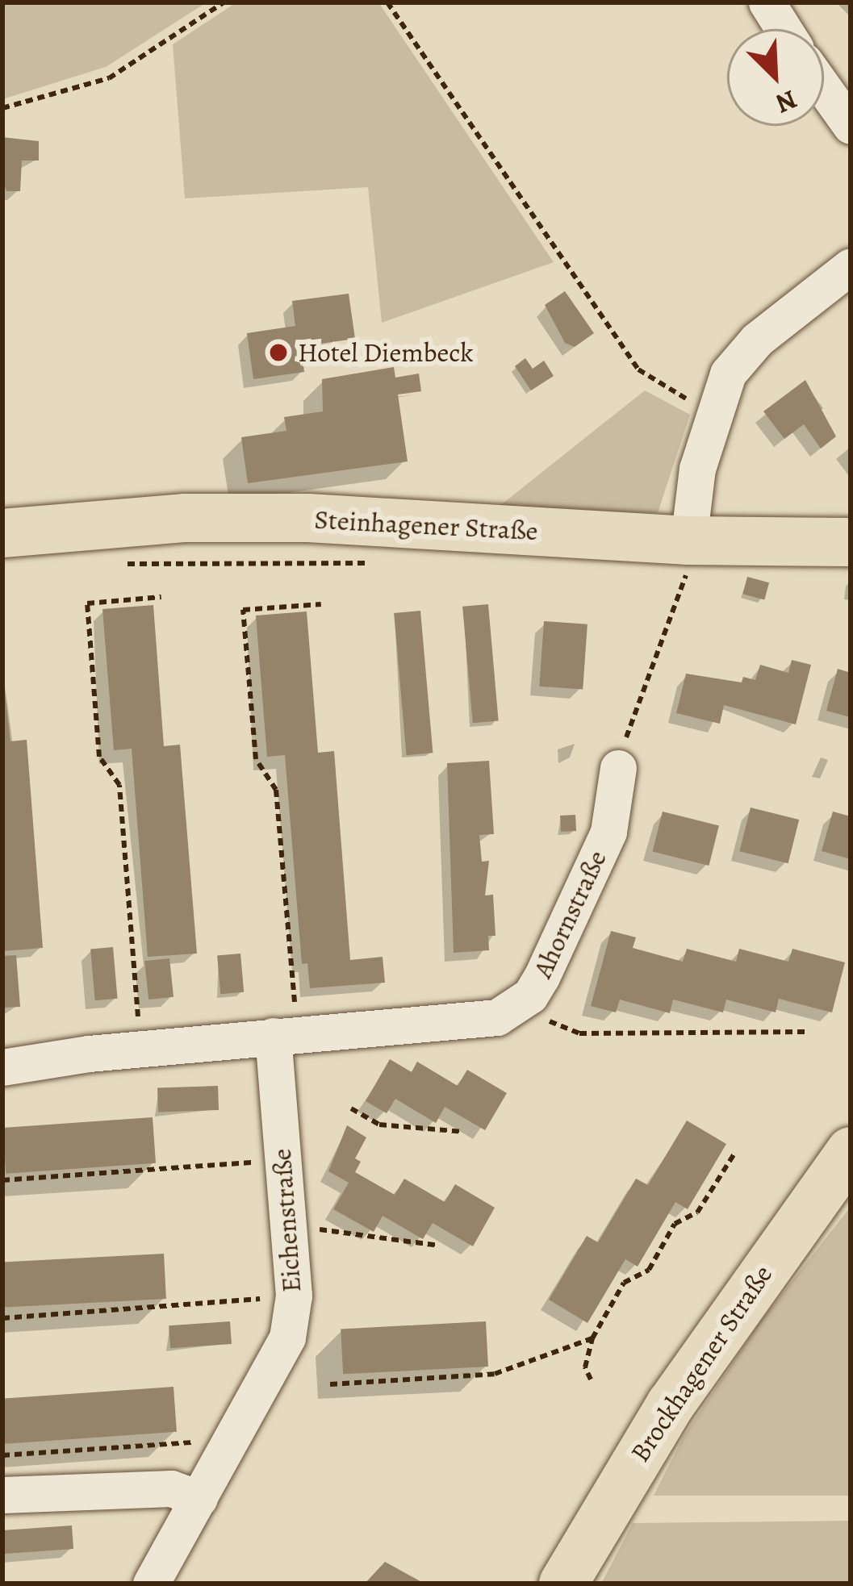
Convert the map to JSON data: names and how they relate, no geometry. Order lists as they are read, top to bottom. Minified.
{"streets":{"main road":["Steinhagener Straße","Brockhagener Straße"],"street":["Ahornstraße","Eichenstraße"]},"crossings":[["Ahornstraße","Eichenstraße"]],"places":["Hotel Diembeck"],"north":"bottom right"}
